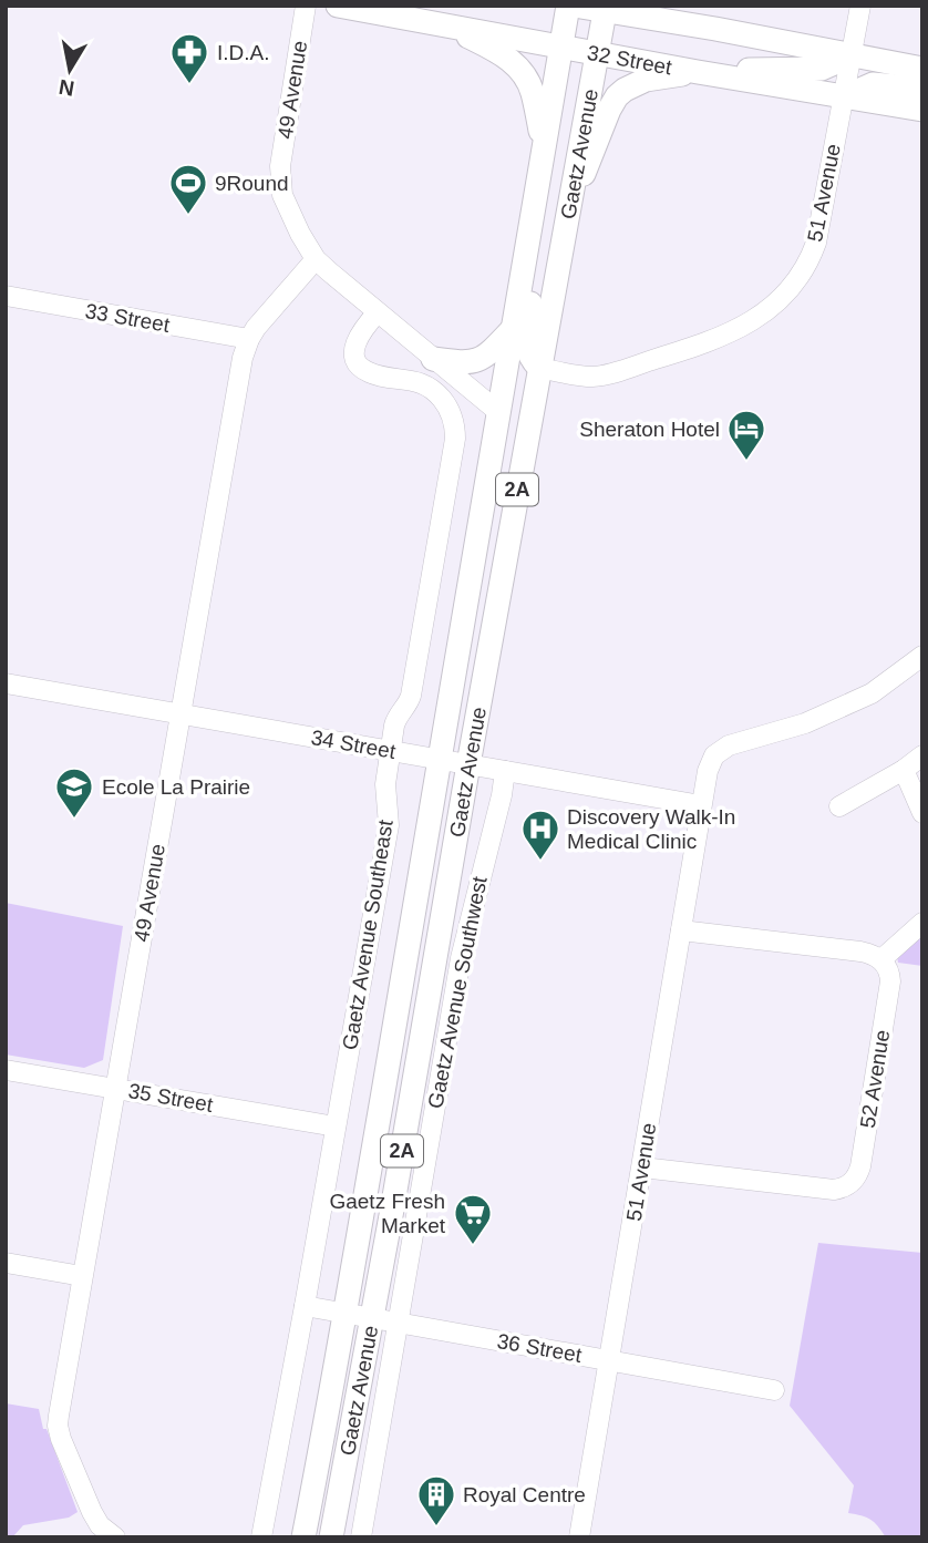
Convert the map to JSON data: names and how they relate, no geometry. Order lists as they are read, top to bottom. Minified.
{"streets":{"main road":["32 Street","Gaetz Avenue","2A"],"street":["49 Avenue","51 Avenue","33 Street","34 Street","Gaetz Avenue Southeast","Gaetz Avenue Southwest","52 Avenue","35 Street","36 Street"]},"crossings":[["32 Street","Gaetz Avenue"],["32 Street","51 Avenue"],["49 Avenue","Gaetz Avenue"],["49 Avenue","33 Street"],["49 Avenue","34 Street"],["49 Avenue","Gaetz Avenue Southeast"],["49 Avenue","35 Street"],["Gaetz Avenue","51 Avenue"],["Gaetz Avenue","34 Street"],["Gaetz Avenue","36 Street"],["51 Avenue","34 Street"],["51 Avenue","52 Avenue"],["51 Avenue","36 Street"],["34 Street","Gaetz Avenue Southeast"],["34 Street","Gaetz Avenue Southwest"],["Gaetz Avenue Southeast","35 Street"],["Gaetz Avenue Southeast","36 Street"],["Gaetz Avenue Southwest","36 Street"]],"places":{"pharmacy":["I.D.A."],"sports":["9Round"],"hotel":["Sheraton Hotel"],"school or university":["Ecole La Prairie"],"hospital":["Discovery Walk-In Medical Clinic"],"supermarket":["Gaetz Fresh Market"],"building":["Royal Centre"]},"north":"bottom"}
